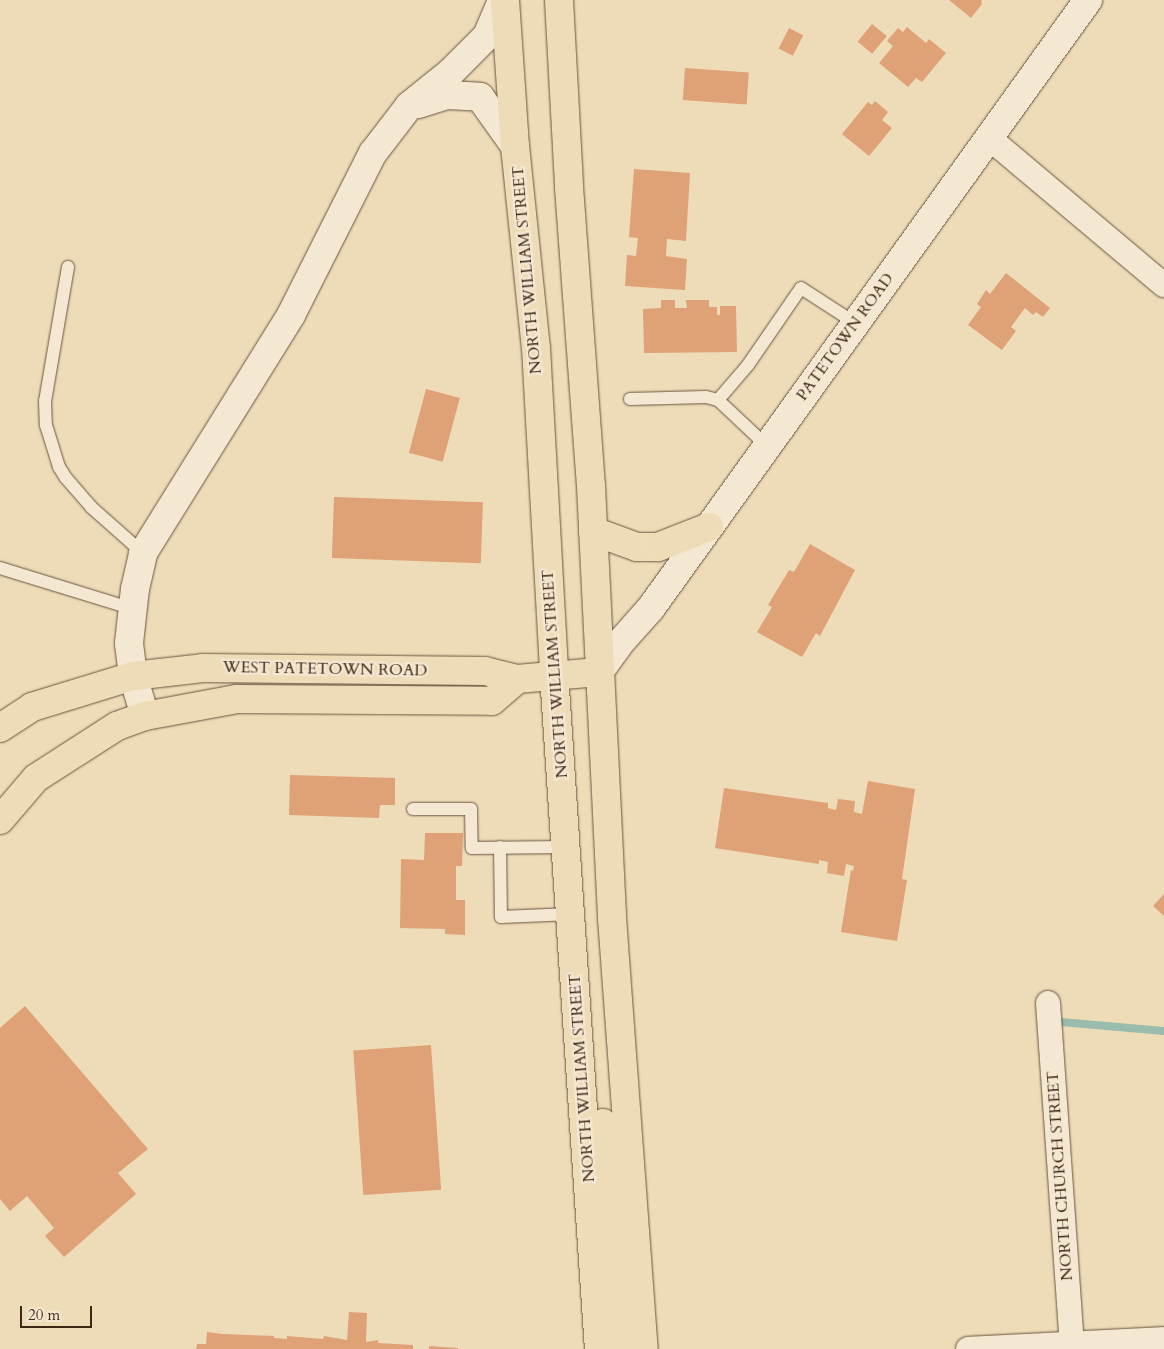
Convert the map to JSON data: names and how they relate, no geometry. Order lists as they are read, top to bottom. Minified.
{"streets":{"main road":["NORTH WILLIAM STREET","WEST PATETOWN ROAD"],"street":["PATETOWN ROAD","NORTH CHURCH STREET"]},"crossings":[["NORTH WILLIAM STREET","WEST PATETOWN ROAD"],["PATETOWN ROAD","WEST PATETOWN ROAD"]],"scale_bar":"20 m"}
